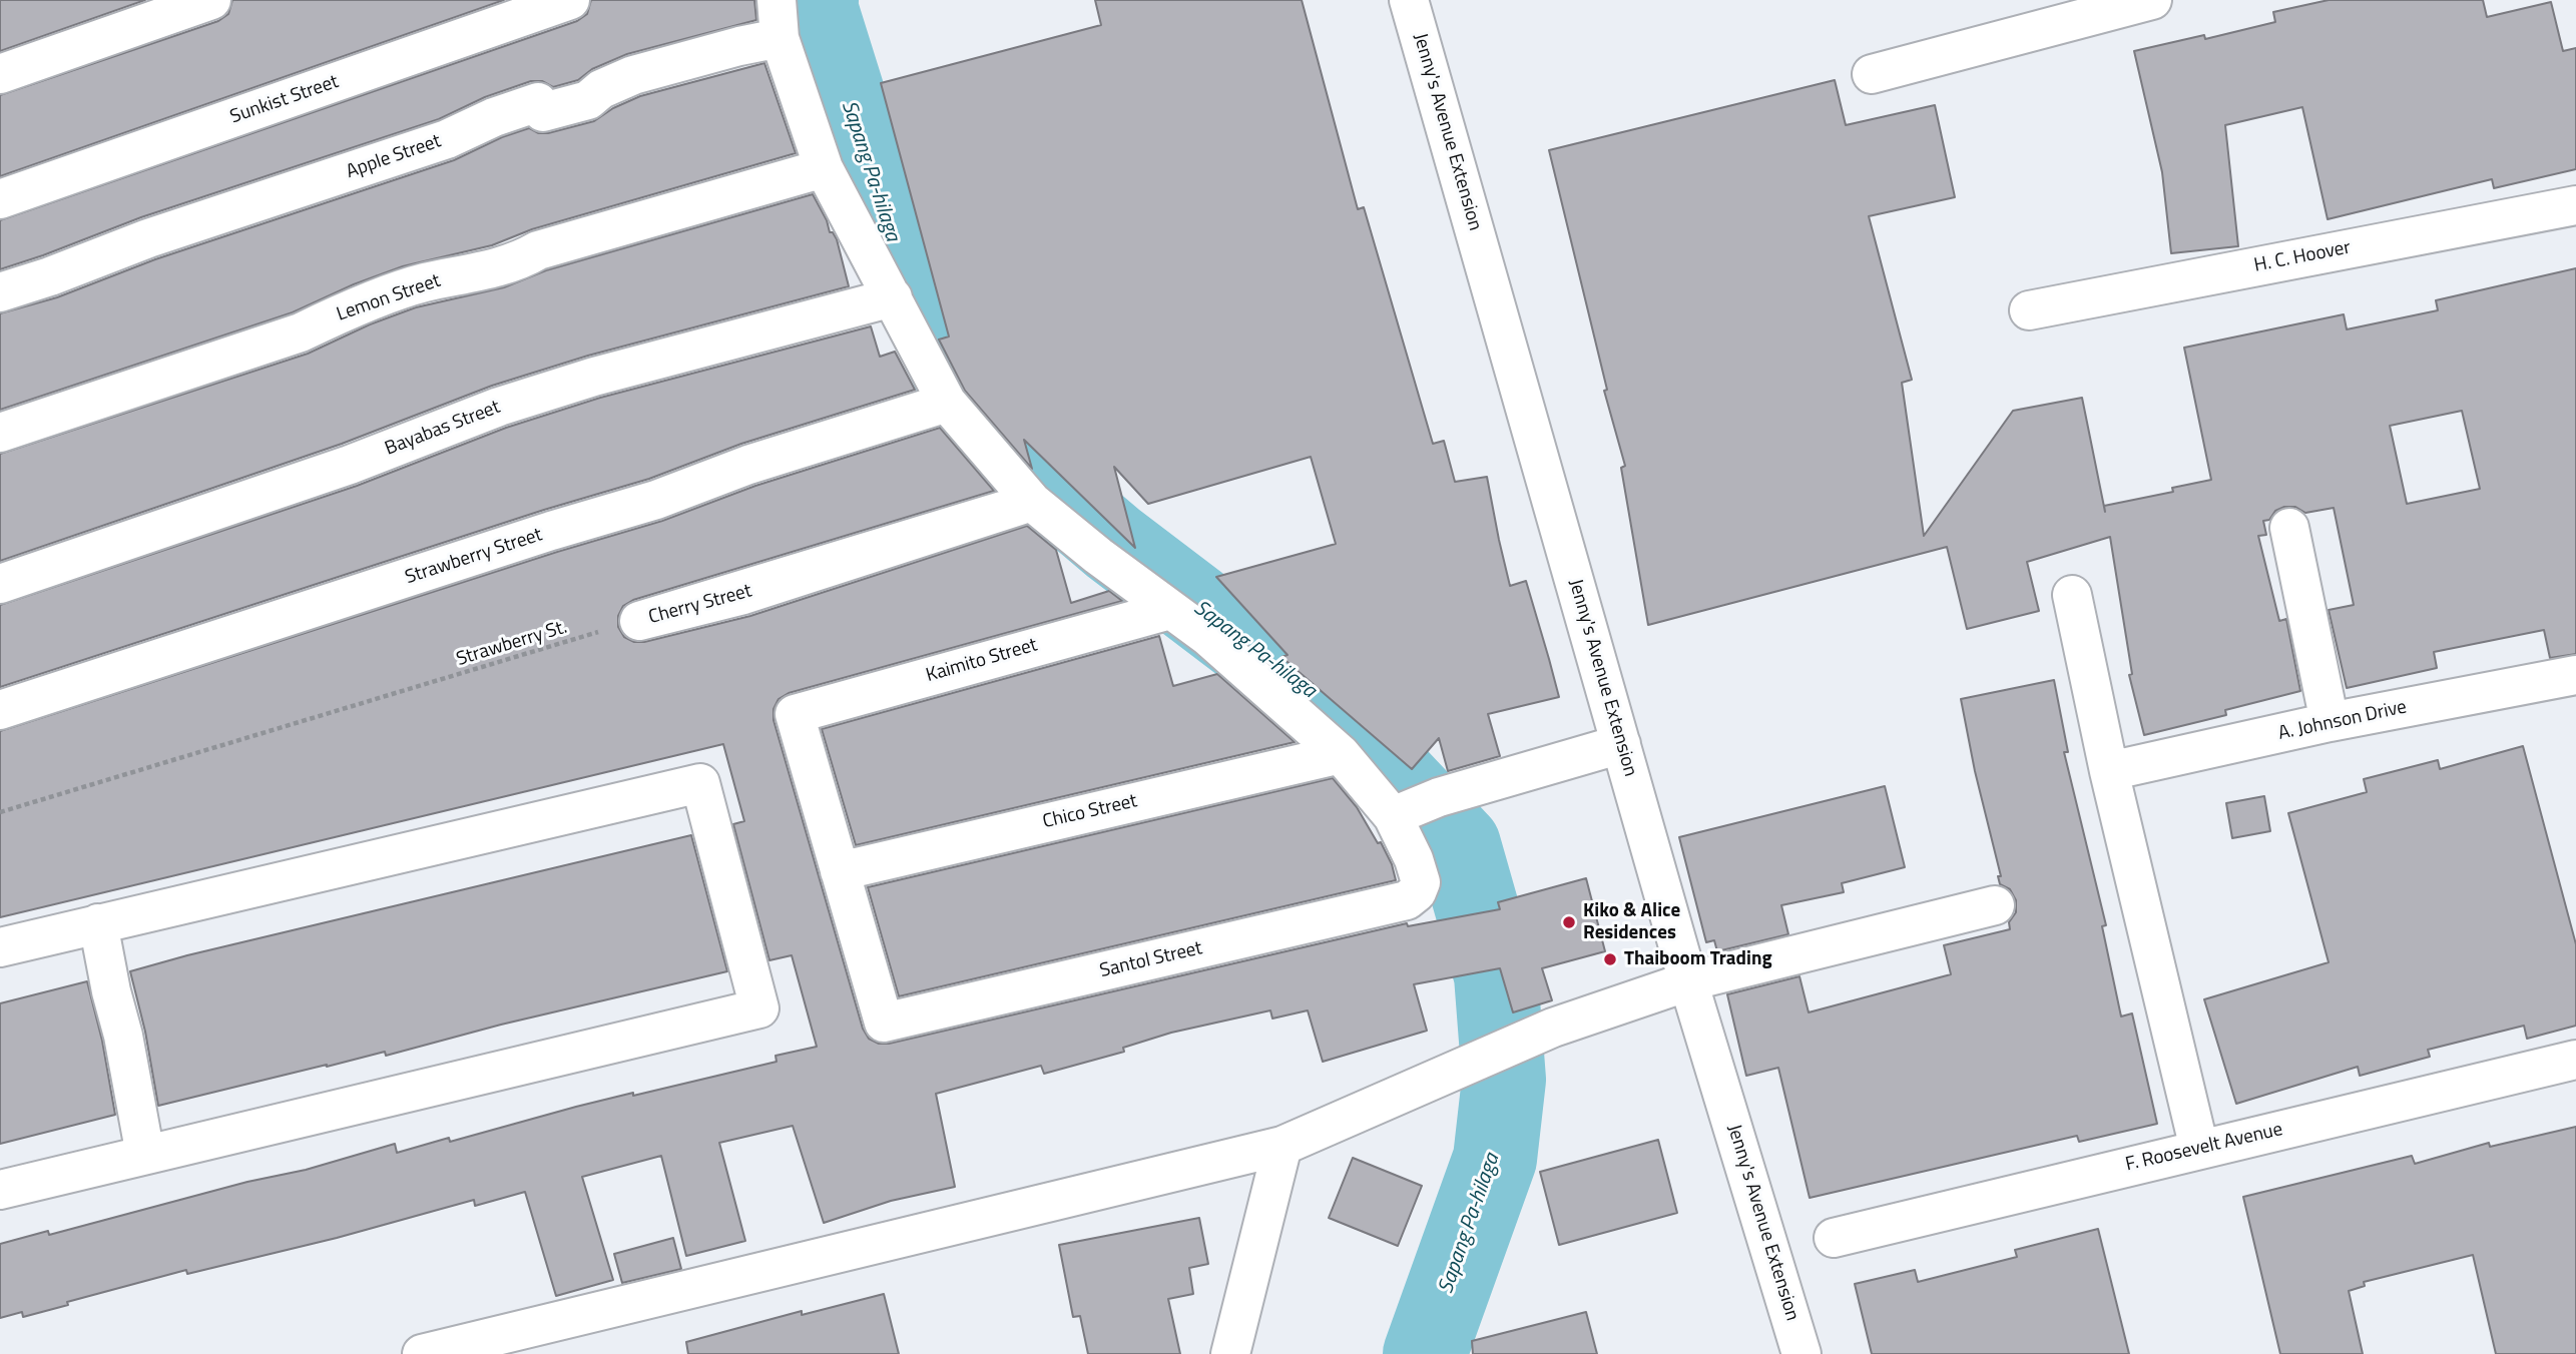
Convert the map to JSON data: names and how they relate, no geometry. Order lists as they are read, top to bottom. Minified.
{"streets":{"street":["Sunkist Street","Jenny's Avenue Extension","Apple Street","H. C. Hoover","Lemon Street","Bayabas Street","Strawberry Street","Cherry Street","Kaimito Street","A. Johnson Drive","Chico Street","Santol Street","F. Roosevelt Avenue"],"path":["Strawberry St."]},"crossings":[["Kaimito Street","Chico Street"],["Kaimito Street","Santol Street"],["Chico Street","Santol Street"]],"water":["Sapang Pa-hilaga"],"places":["Kiko & Alice Residences","Thaiboom Trading"]}
